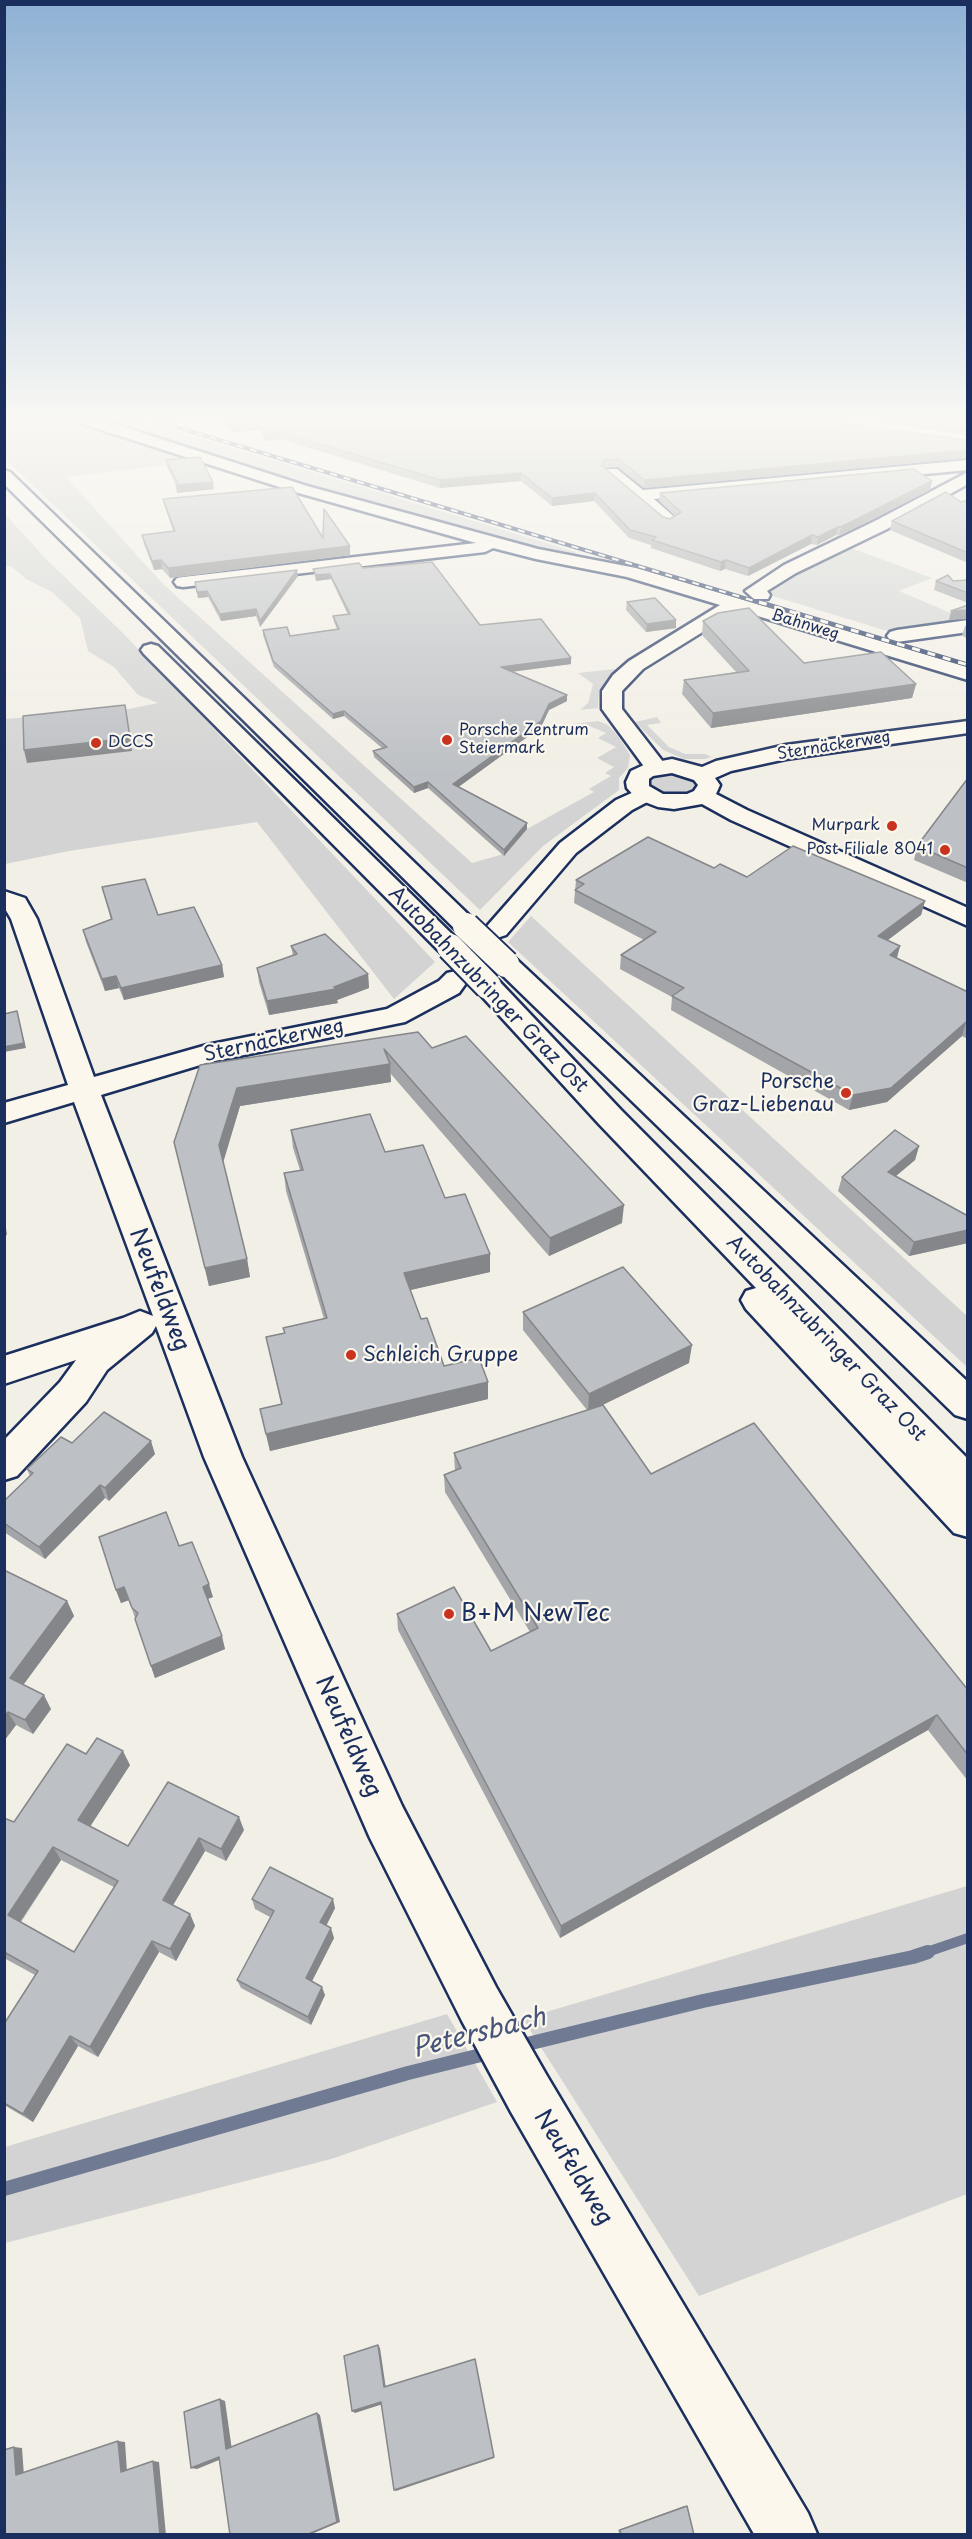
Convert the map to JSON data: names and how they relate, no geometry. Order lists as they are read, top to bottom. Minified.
{"streets":{"main road":["Bahnweg","Sternäckerweg","Autobahnzubringer Graz Ost","Neufeldweg"]},"crossings":[["Sternäckerweg","Neufeldweg"]],"water":["Petersbach"],"places":["Porsche Zentrum Steiermark","DCCS","Murpark","Post Filiale 8041","Porsche Graz-Liebenau","Schleich Gruppe","B+M NewTec"]}
